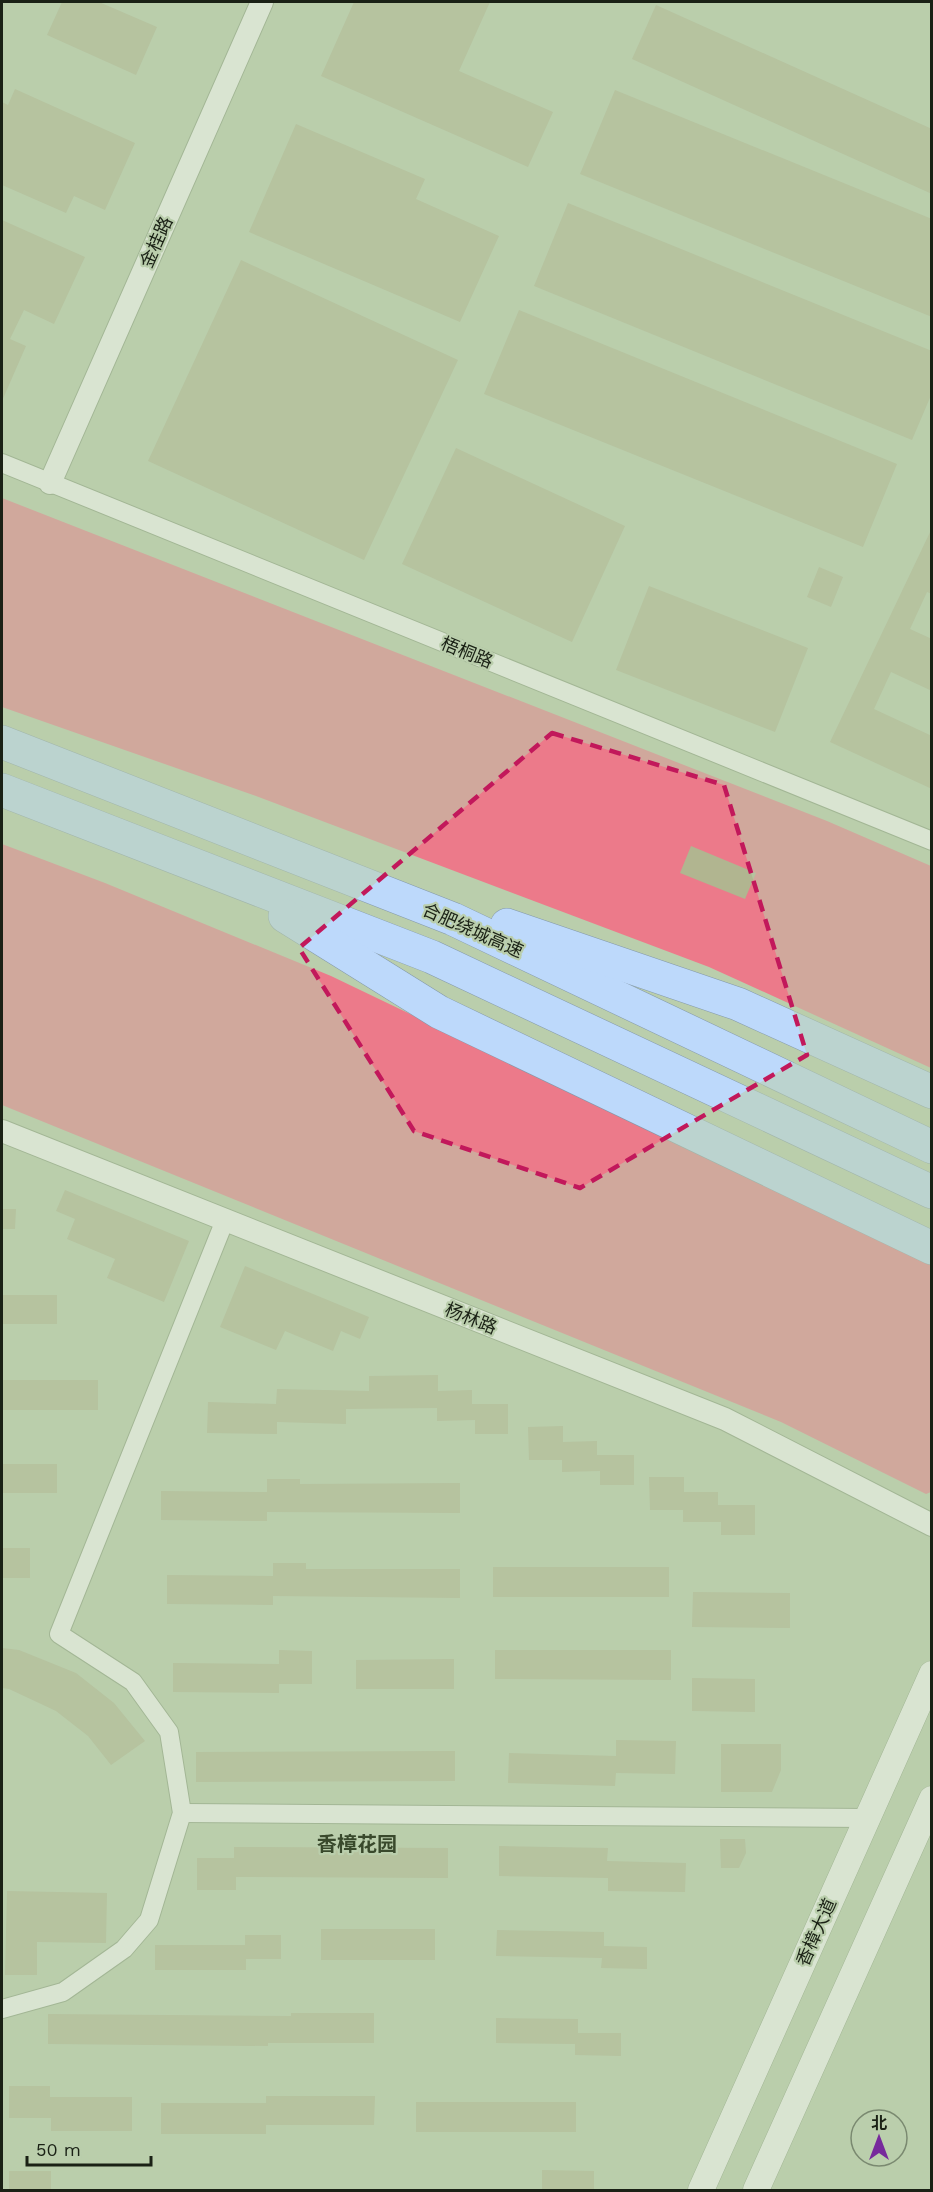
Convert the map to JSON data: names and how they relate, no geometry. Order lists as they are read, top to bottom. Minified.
{"streets":{"highway":["合肥绕城高速"],"main road":["香樟大道"],"street":["金桂路","梧桐路","杨林路"]},"crossings":[["金桂路","梧桐路"]],"districts":["香樟花园"],"scale_bar":"50 m","north":"top"}
